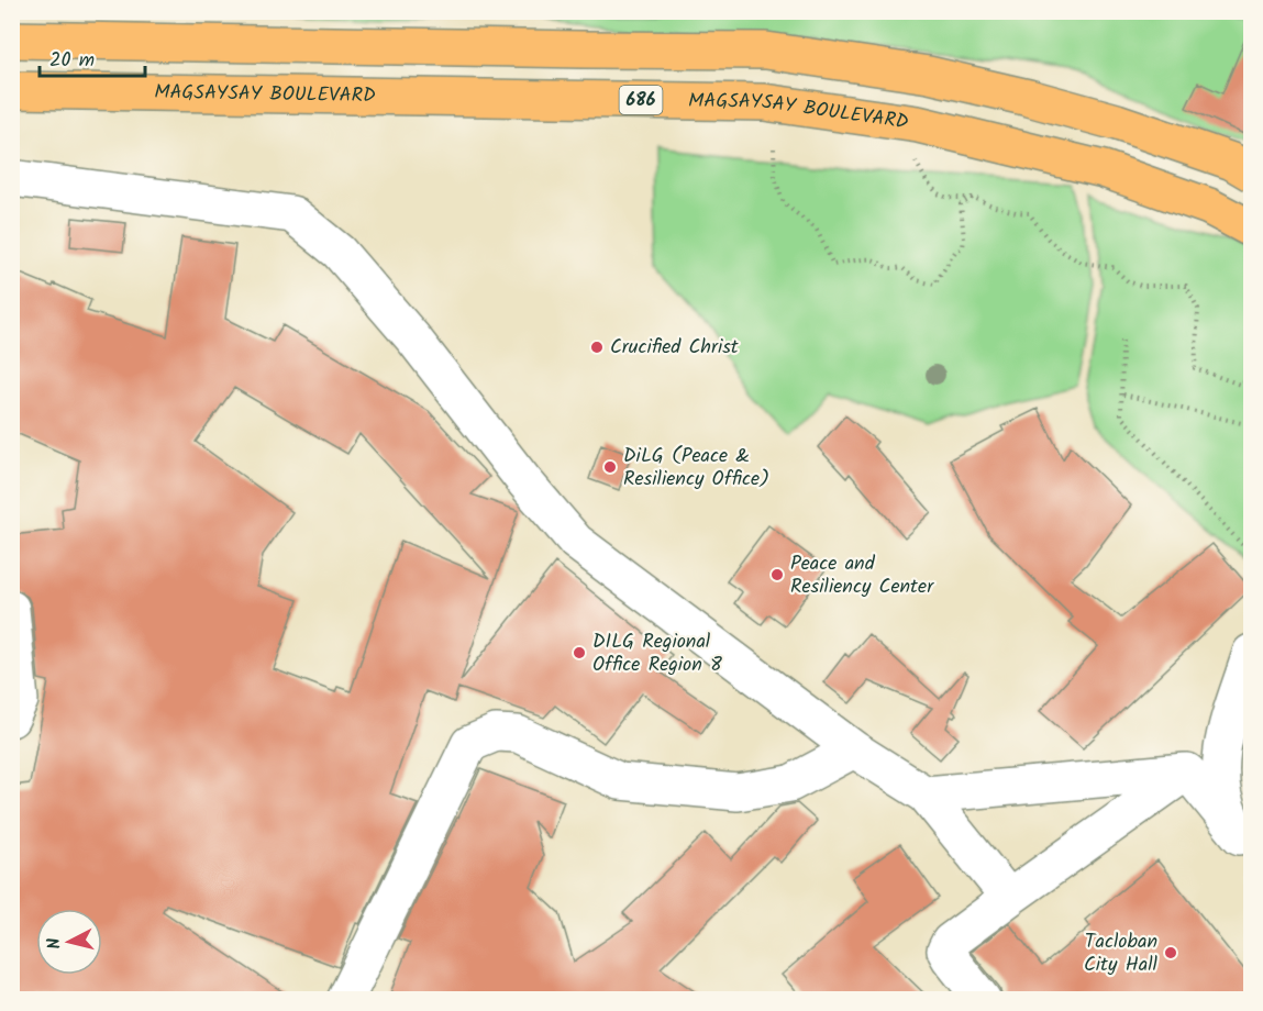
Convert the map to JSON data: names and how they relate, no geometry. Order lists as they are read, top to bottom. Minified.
{"streets":{"main road":["MAGSAYSAY BOULEVARD","686"]},"places":["Crucified Christ","DiLG (Peace & Resiliency Office)","Peace and Resiliency Center","DILG Regional Office Region 8","Tacloban City Hall"],"scale_bar":"20 m","north":"left"}
